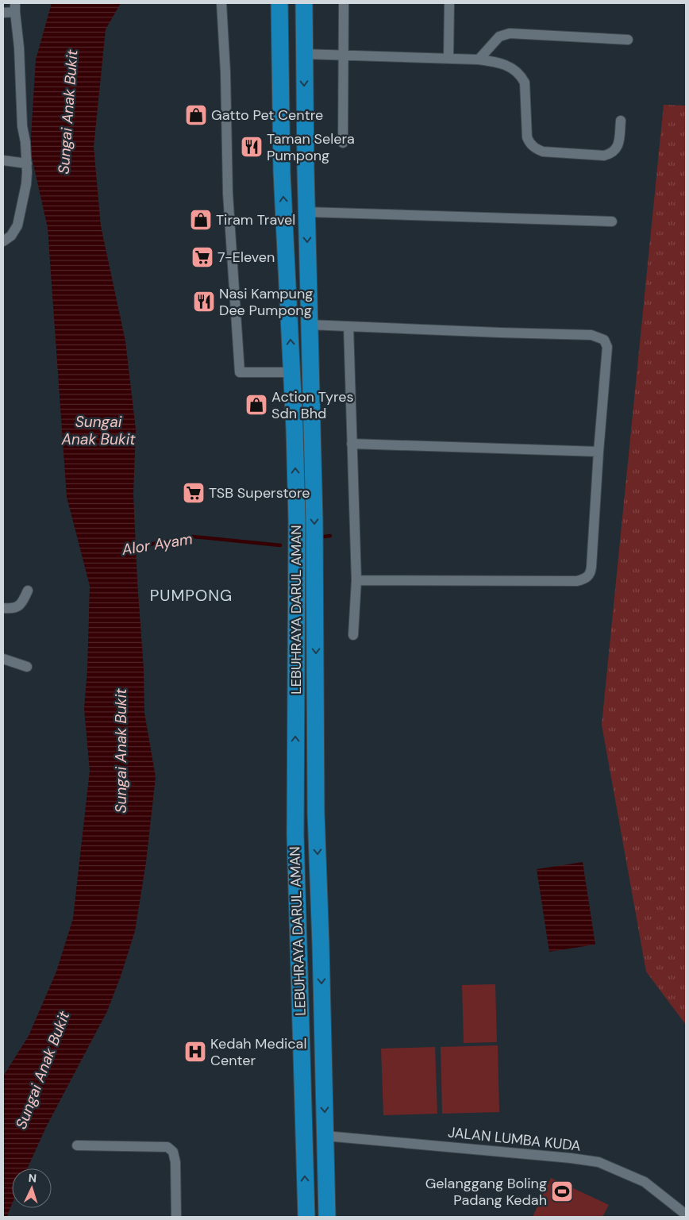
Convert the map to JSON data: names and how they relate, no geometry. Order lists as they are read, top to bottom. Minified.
{"streets":{"highway":["LEBUHRAYA DARUL AMAN"],"street":["JALAN LUMBA KUDA"]},"crossings":[["LEBUHRAYA DARUL AMAN","JALAN LUMBA KUDA"]],"districts":["PUMPONG"],"water":["Sungai Anak Bukit","Alor Ayam"],"places":{"shop":["Gatto Pet Centre","Tiram Travel","Action Tyres Sdn Bhd"],"restaurant":["Taman Selera Pumpong","Nasi Kampung Dee Pumpong"],"supermarket":["7-Eleven","TSB Superstore"],"hospital":["Kedah Medical Center"],"sports":["Gelanggang Boling Padang Kedah"]},"north":"top"}
